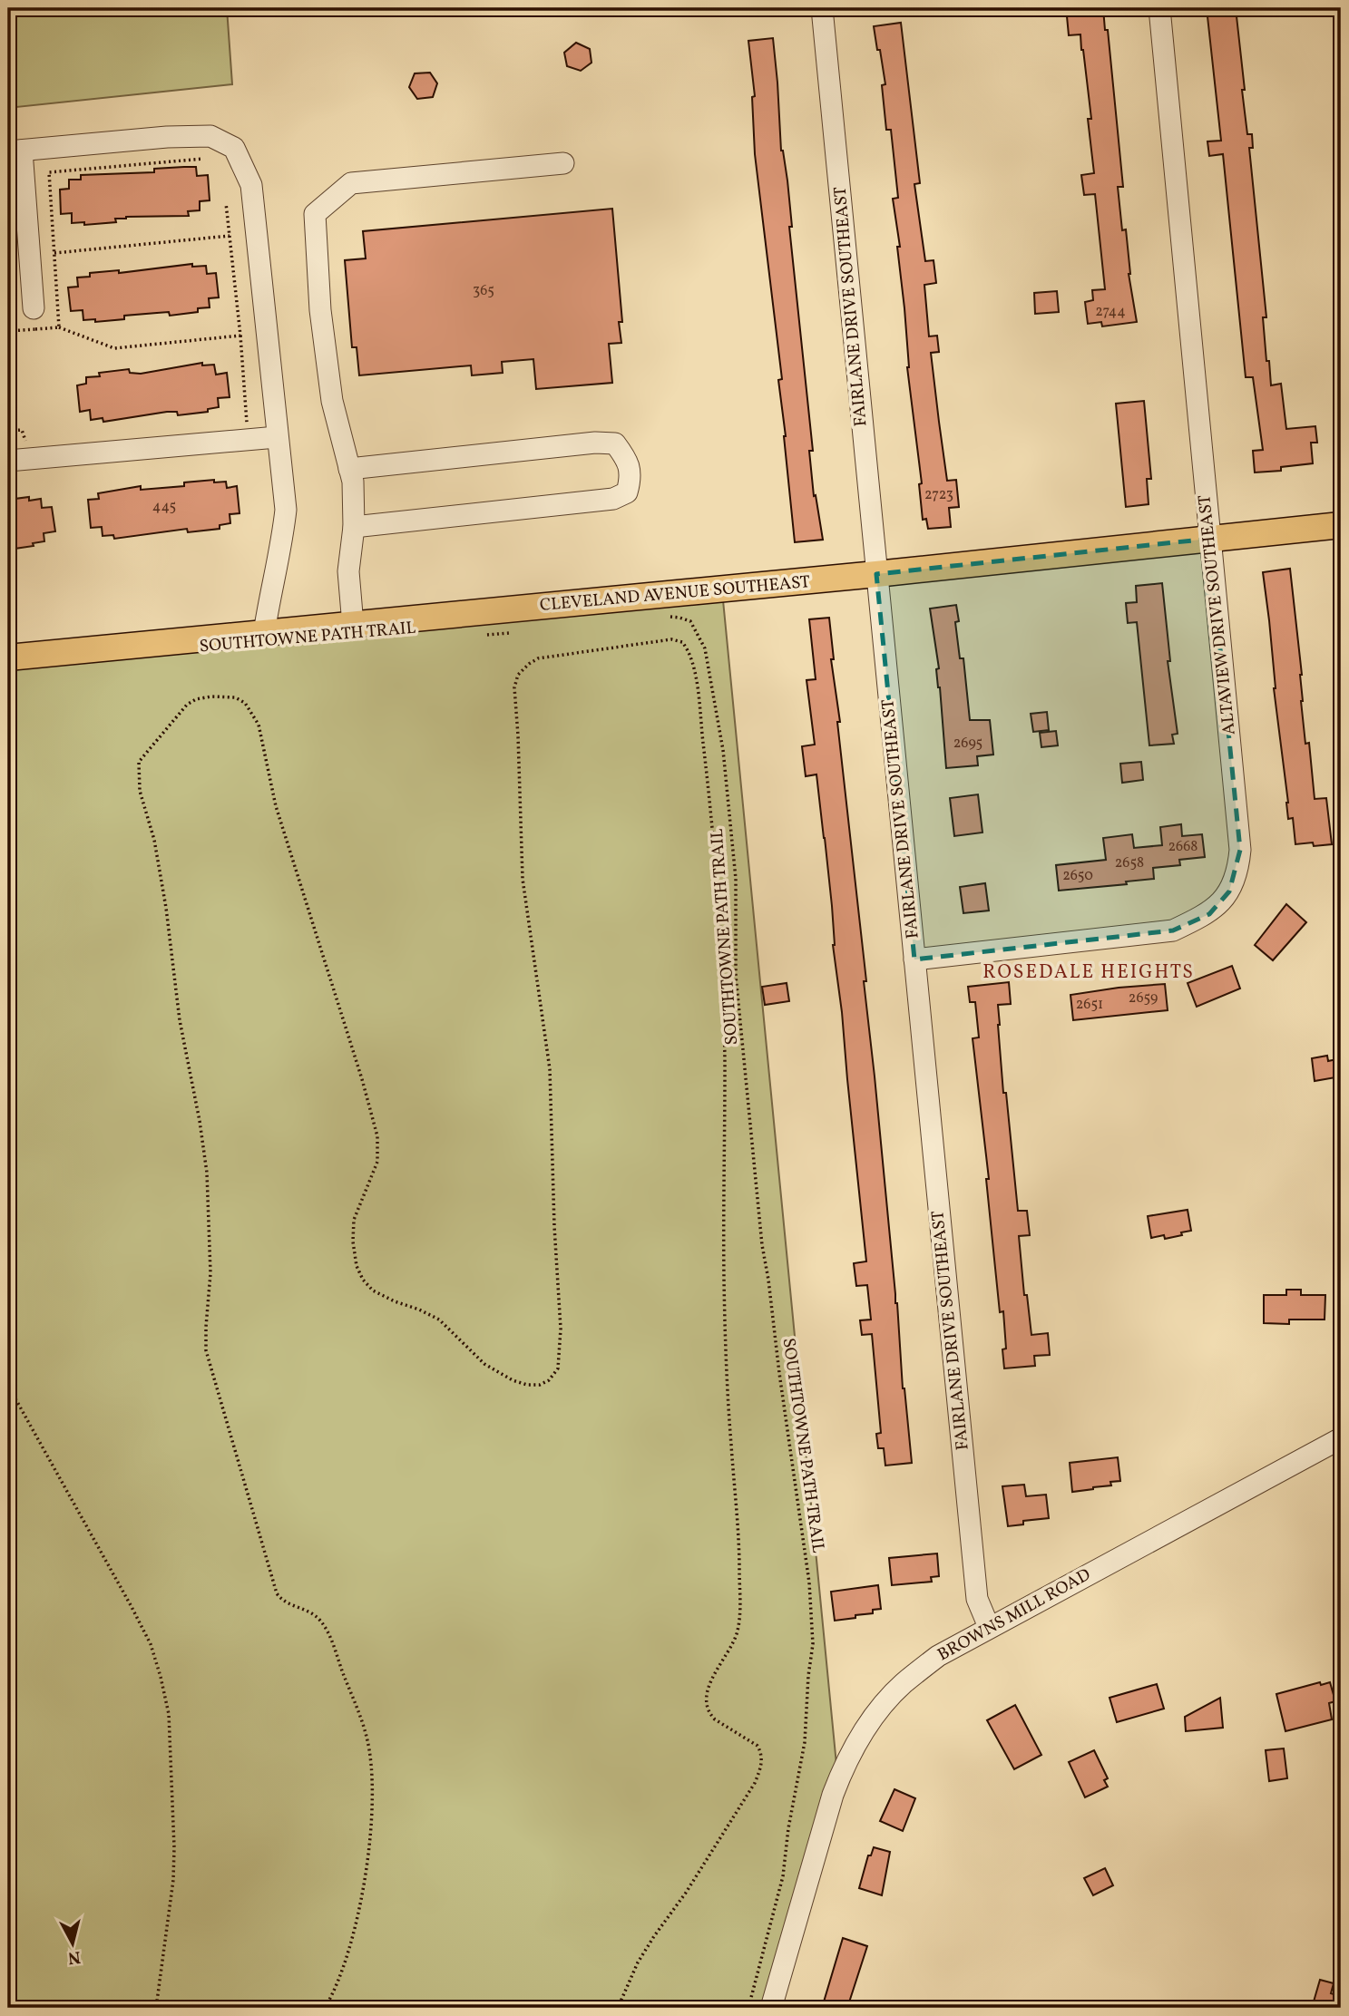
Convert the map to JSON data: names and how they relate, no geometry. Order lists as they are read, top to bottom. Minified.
{"streets":{"main road":["CLEVELAND AVENUE SOUTHEAST"],"street":["FAIRLANE DRIVE SOUTHEAST","ALTAVIEW DRIVE SOUTHEAST","BROWNS MILL ROAD"],"path":["SOUTHTOWNE PATH TRAIL"]},"crossings":[["FAIRLANE DRIVE SOUTHEAST","CLEVELAND AVENUE SOUTHEAST"],["FAIRLANE DRIVE SOUTHEAST","ALTAVIEW DRIVE SOUTHEAST"],["FAIRLANE DRIVE SOUTHEAST","BROWNS MILL ROAD"],["CLEVELAND AVENUE SOUTHEAST","ALTAVIEW DRIVE SOUTHEAST"]],"districts":["ROSEDALE HEIGHTS"],"house_numbers":["365","2744","2723","445","2695","2668","2658","2650","2659","2651"],"north":"bottom"}
